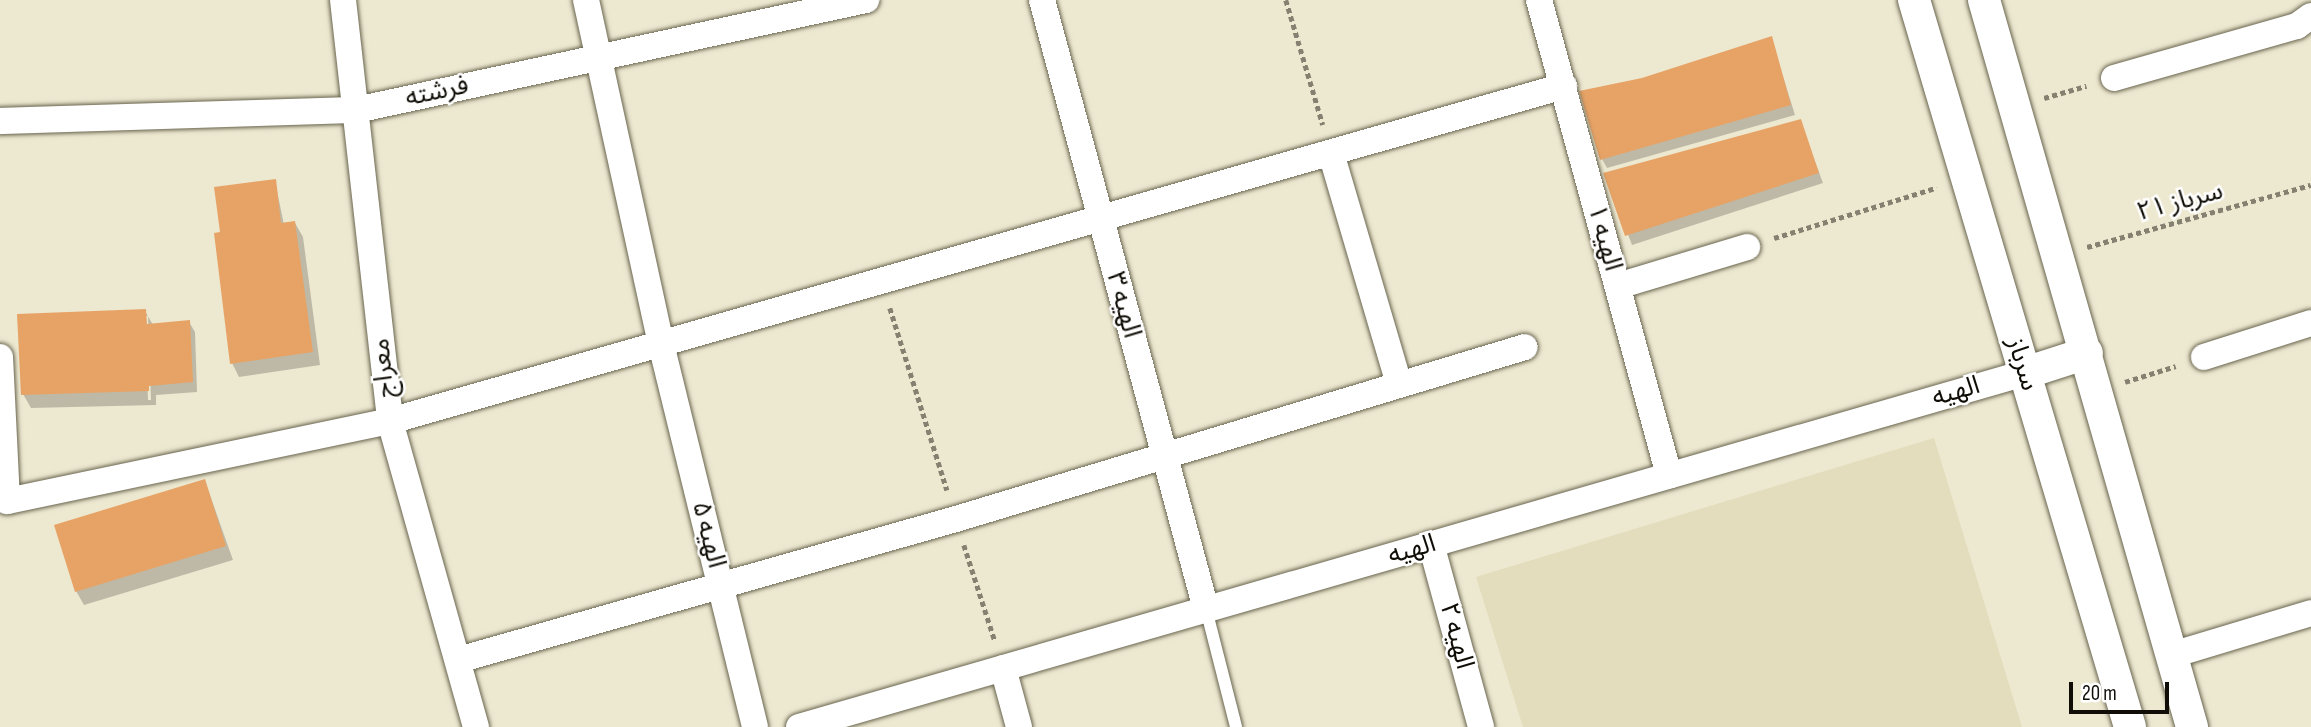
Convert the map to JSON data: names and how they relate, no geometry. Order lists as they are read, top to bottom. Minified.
{"streets":{"street":["فرشته","الهیه ۱","الهیه ۳","سرباز","معراج","الهیه","الهیه ۵","الهیه ۲"],"path":["سرباز ۲۱"]},"crossings":[["فرشته","معراج"],["فرشته","الهیه ۵"],["الهیه ۱","الهیه"],["الهیه ۳","الهیه"],["سرباز","الهیه"],["الهیه","الهیه ۲"]],"scale_bar":"20 m"}
